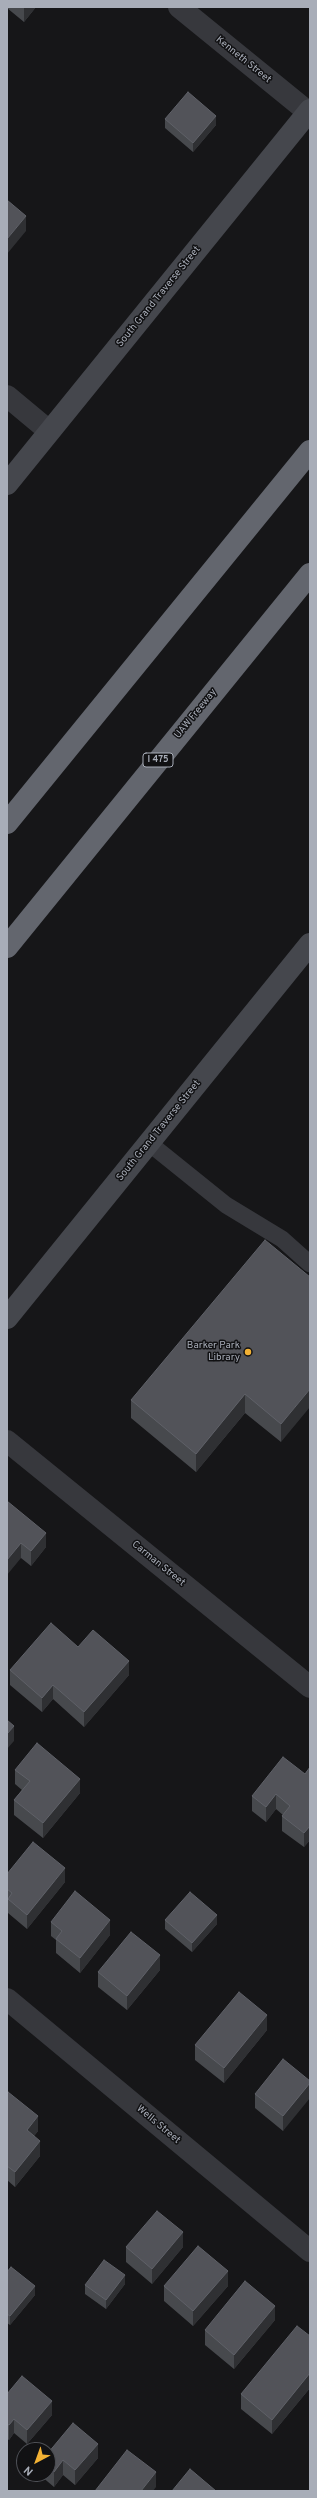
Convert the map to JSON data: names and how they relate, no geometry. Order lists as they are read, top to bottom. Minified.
{"streets":{"highway":["UAW Freeway","I 475"],"main road":["South Grand Traverse Street"],"street":["Kenneth Street","Carman Street","Wells Street"]},"crossings":[["Kenneth Street","South Grand Traverse Street"]],"places":["Barker Park Library"],"north":"bottom left"}
